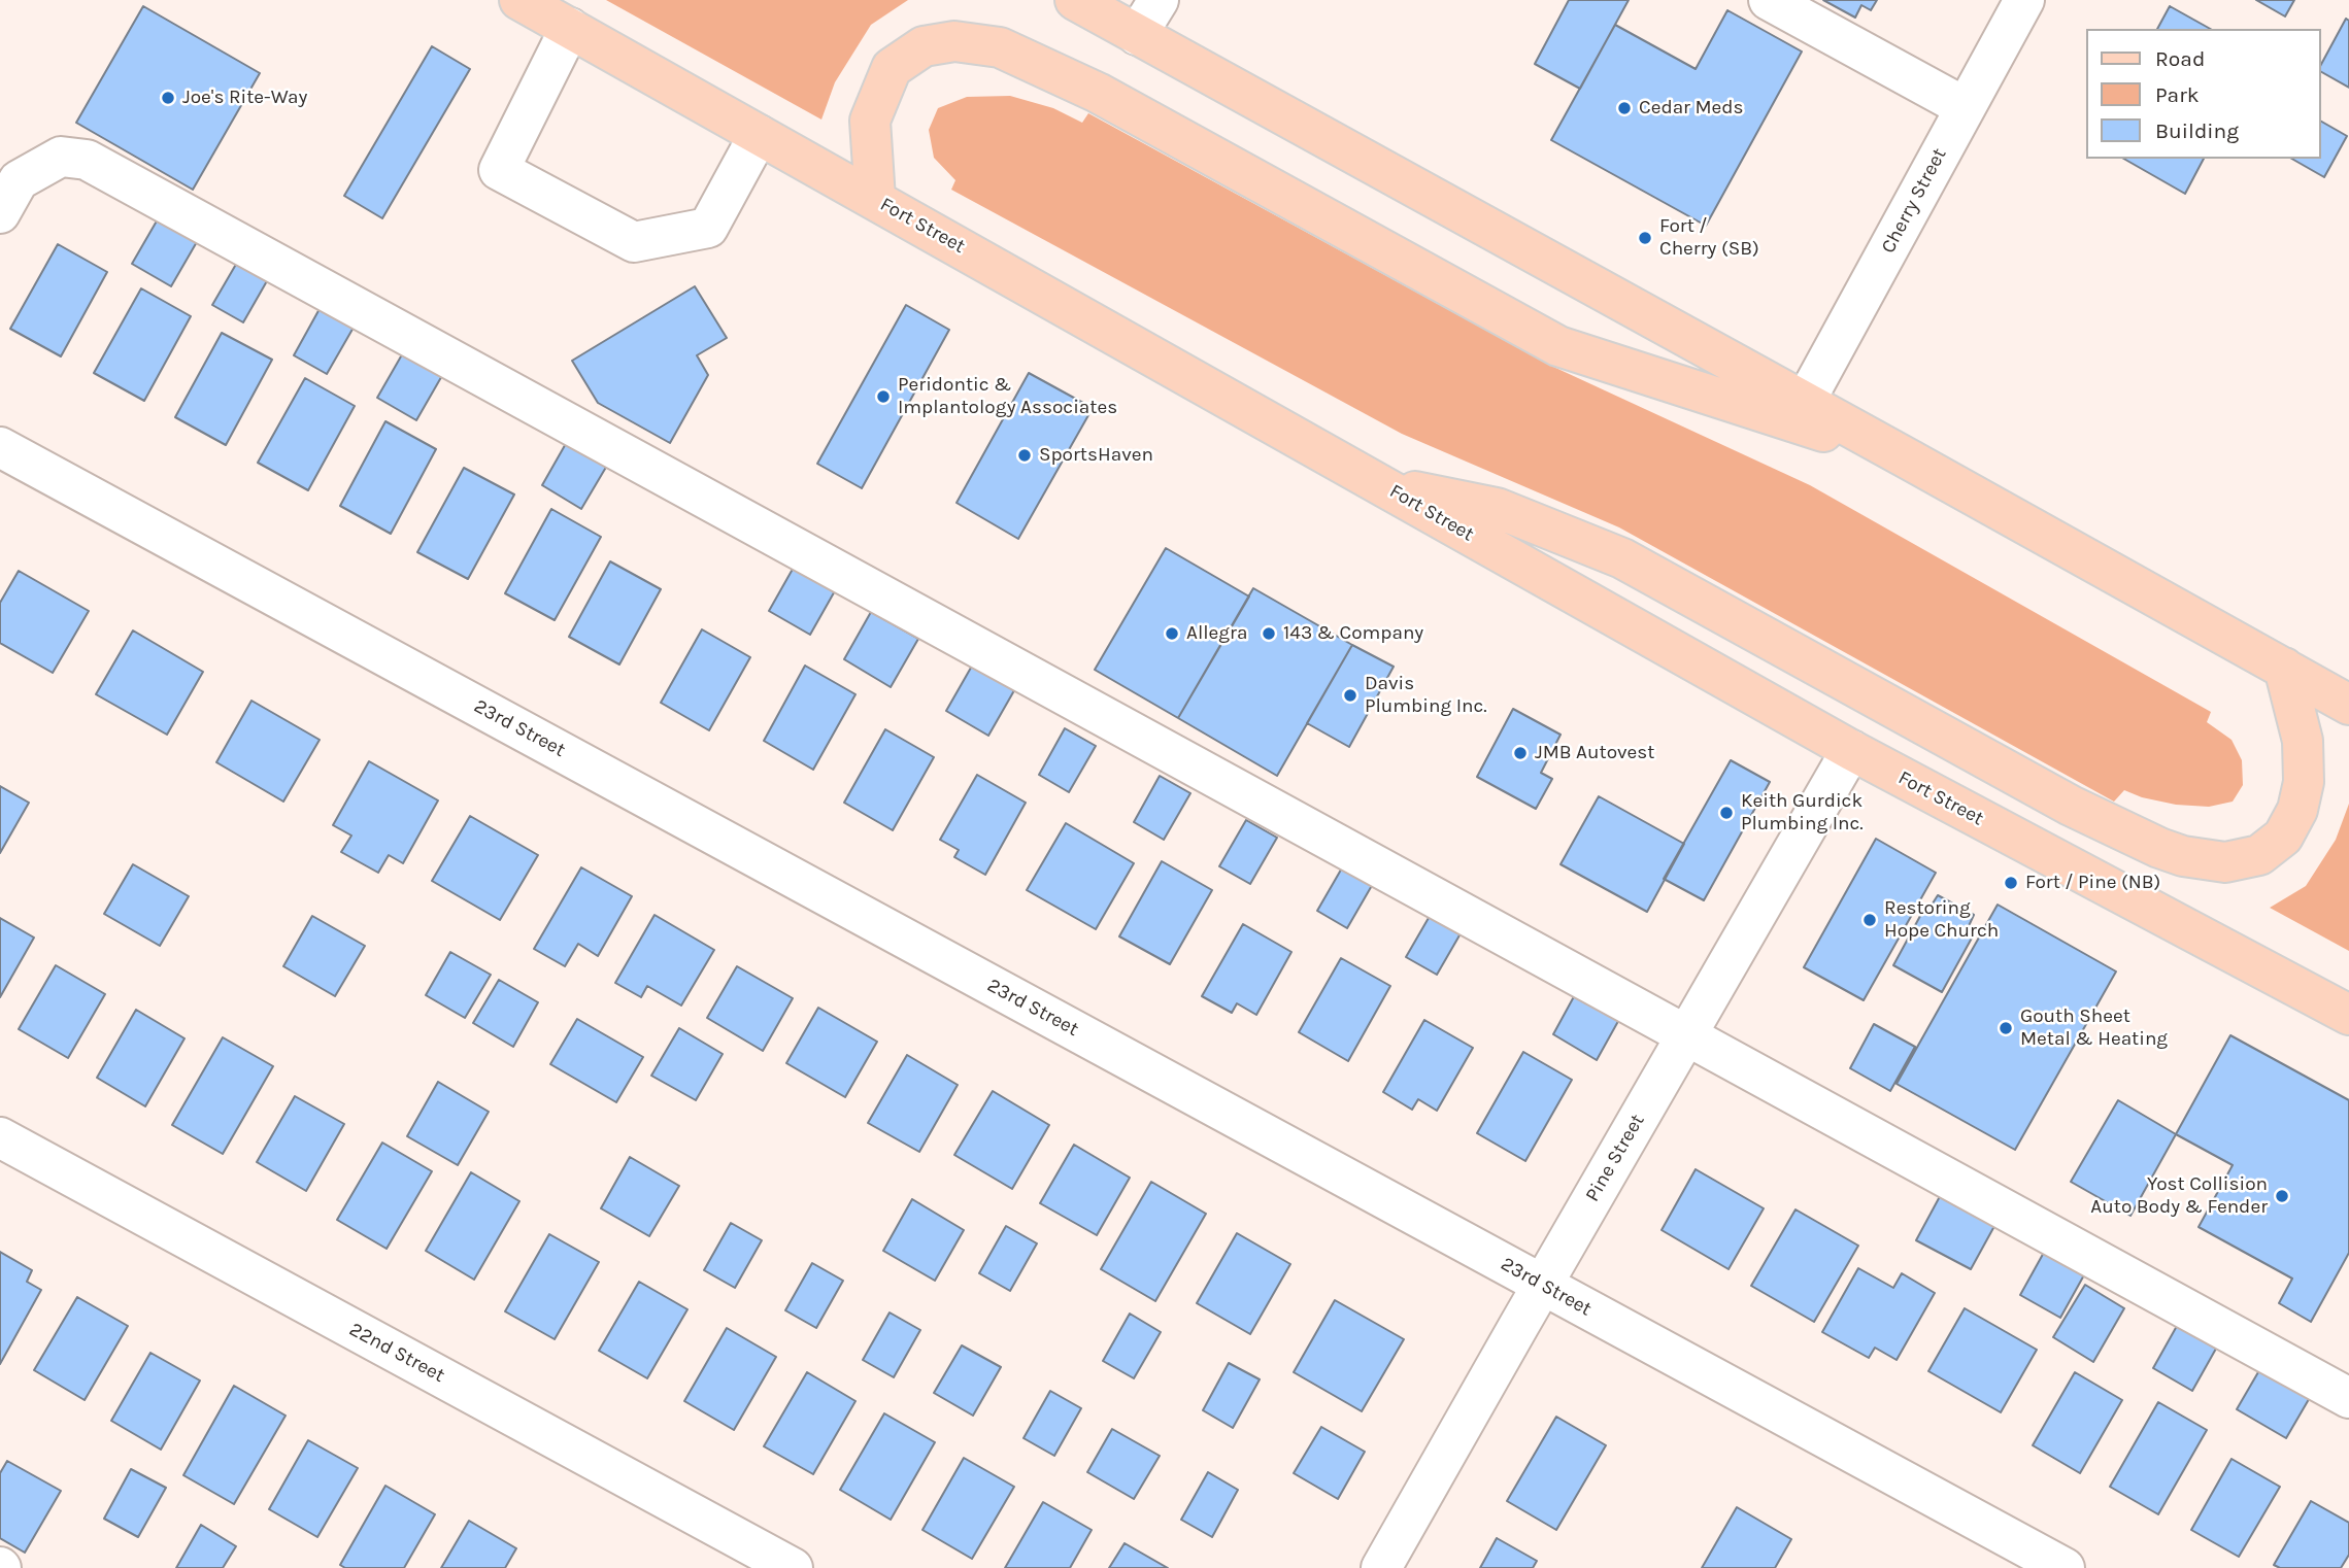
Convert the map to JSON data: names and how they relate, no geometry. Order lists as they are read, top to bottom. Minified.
{"streets":{"main road":["Fort Street"],"street":["Cherry Street","23rd Street","Pine Street","22nd Street"]},"crossings":[["Fort Street","Pine Street"],["23rd Street","Pine Street"]],"places":["Joe's Rite-Way","Cedar Meds","Fort / Cherry (SB)","Peridontic & Implantology Associates","SportsHaven","Allegra","143 & Company","Davis Plumbing Inc.","JMB Autovest","Keith Gurdick Plumbing Inc.","Fort / Pine (NB)","Restoring Hope Church","Gouth Sheet Metal & Heating","Yost Collision Auto Body & Fender"],"legend":["Road","Park","Building"]}
